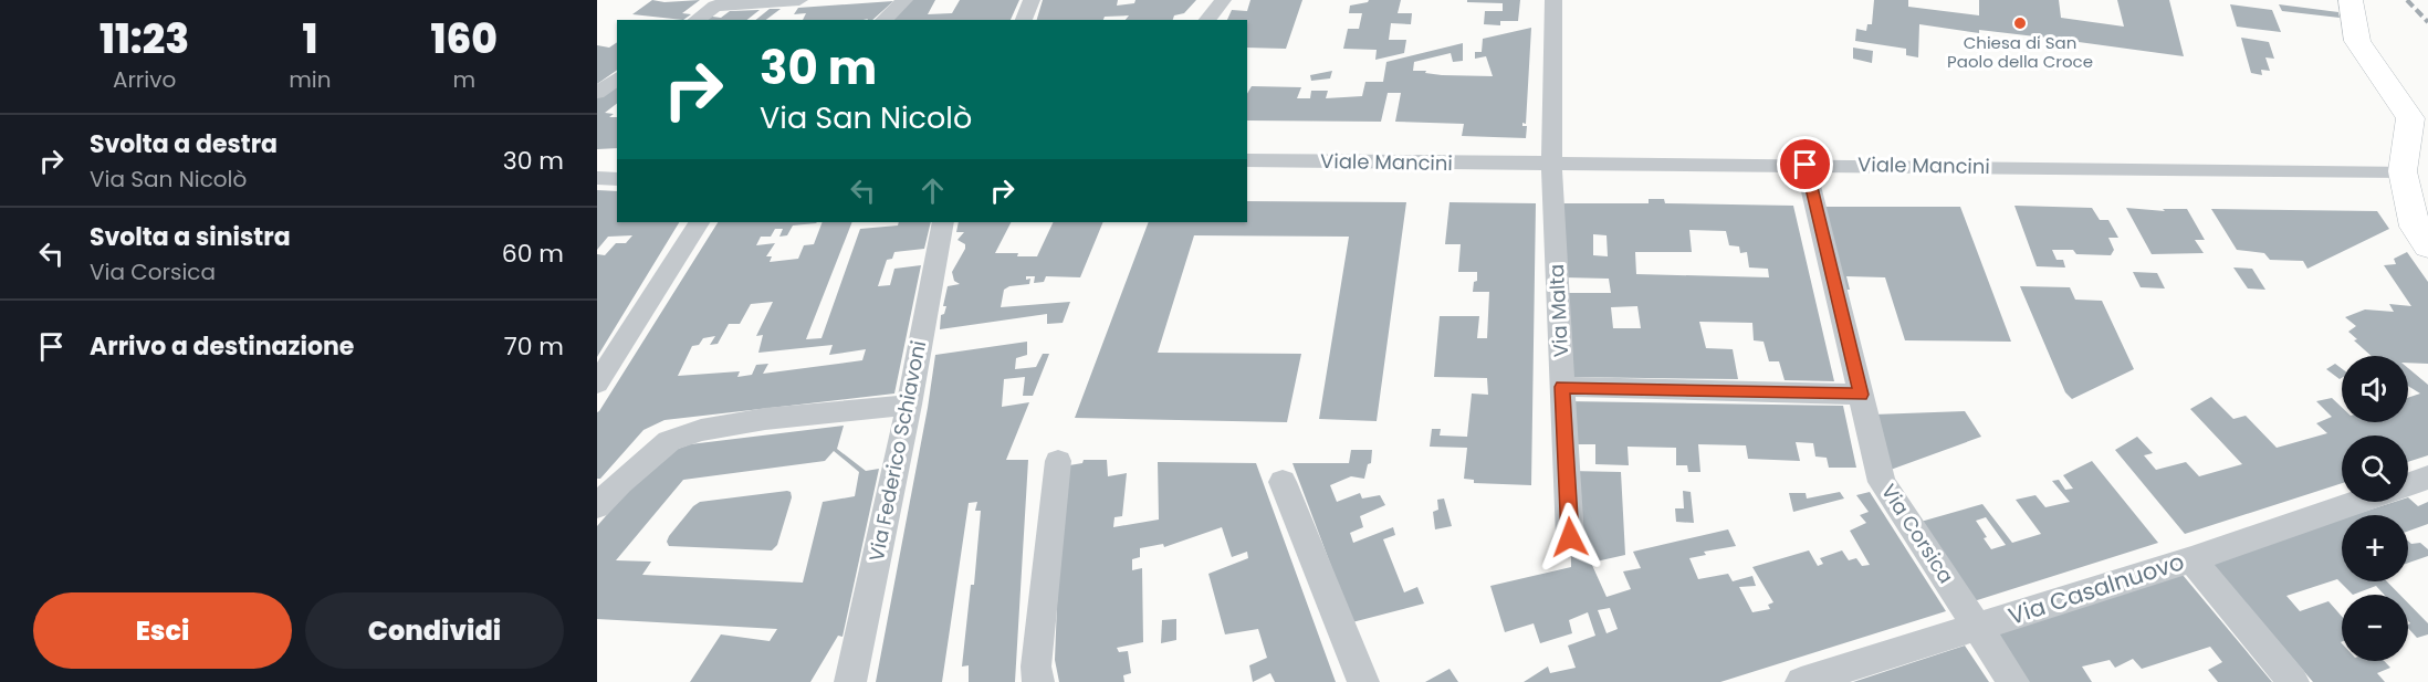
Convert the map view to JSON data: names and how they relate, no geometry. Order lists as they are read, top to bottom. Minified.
{"streets":{"street":["Viale Mancini","Via Malta","Via Federico Schiavoni","Via Corsica","Via Casalnuovo"]},"crossings":[["Viale Mancini","Via Malta"],["Viale Mancini","Via Corsica"],["Via Corsica","Via Casalnuovo"]],"places":["Chiesa di San Paolo della Croce"],"page":{"eta":["11:23","Arrivo","1","min","160","m"],"turn":["30 m","Via San Nicolò"],"list":[{"name":"Svolta a destra","note":"Via San Nicolò","value":"30 m"},{"name":"Svolta a sinistra","note":"Via Corsica","value":"60 m"},{"name":"Arrivo a destinazione","value":"70 m"}],"map_buttons":["+","−"],"buttons":["Esci","Condividi"]}}
